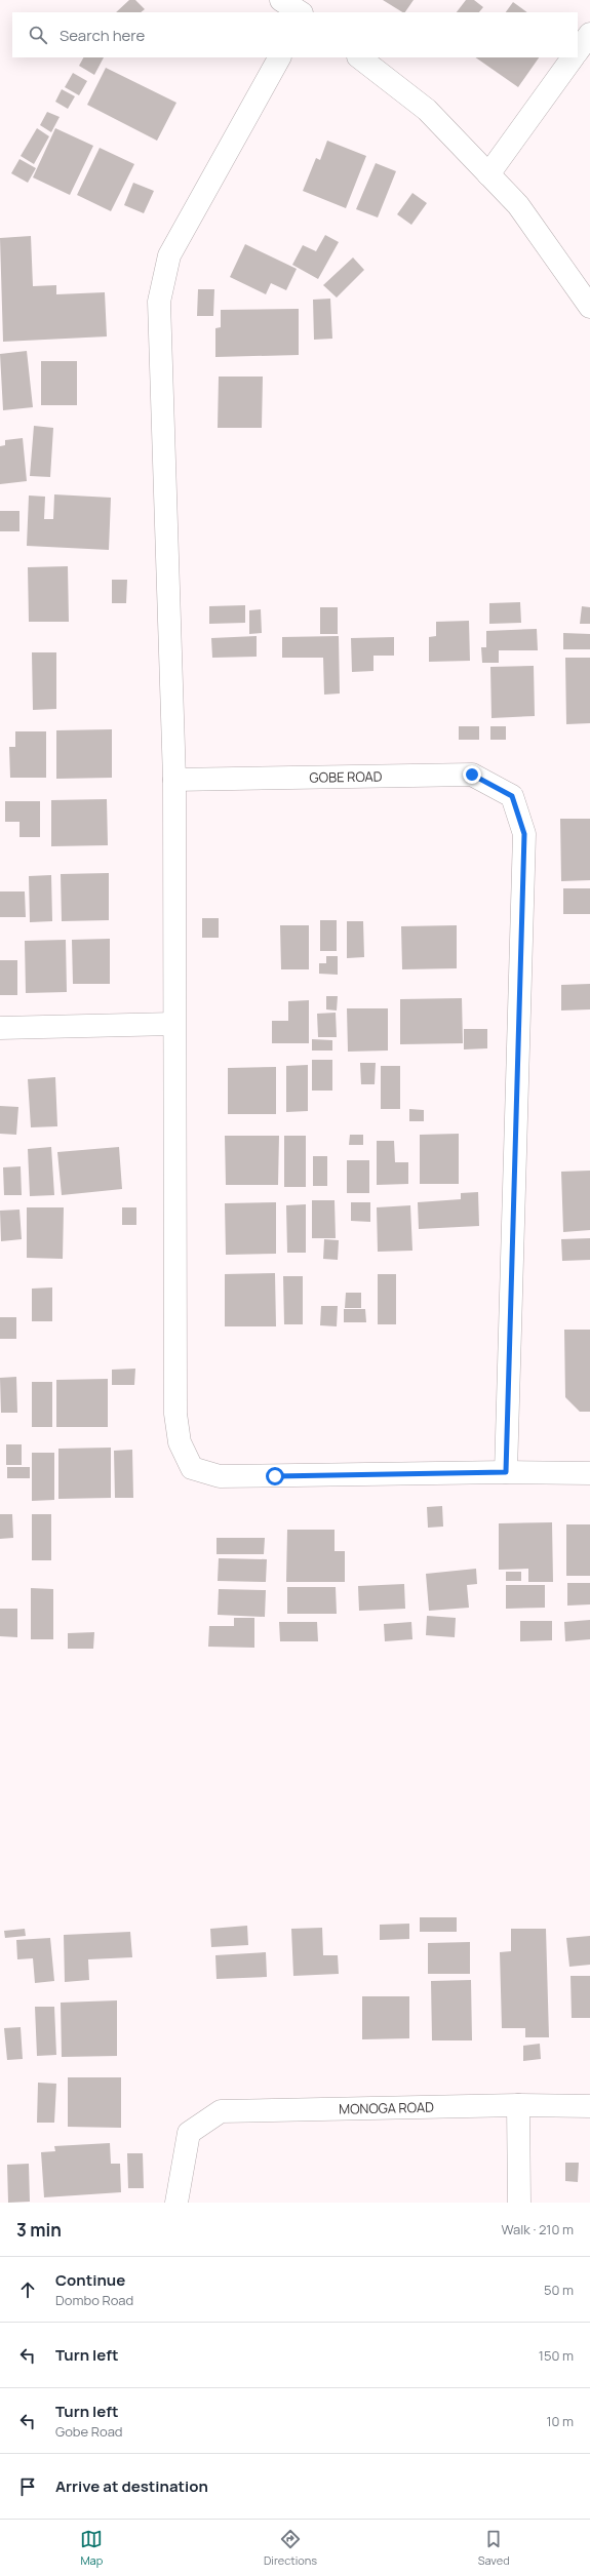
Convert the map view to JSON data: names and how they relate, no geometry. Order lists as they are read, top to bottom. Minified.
{"streets":{"street":["GOBE ROAD","MONOGA ROAD"]},"page":{"search":"Search here","heading":["3 min","Walk · 210 m"],"list":[["Continue","Dombo Road","50 m"],["Turn left","150 m"],["Turn left","Gobe Road","10 m"],"Arrive at destination"],"nav":["Map","Directions","Saved"]}}
